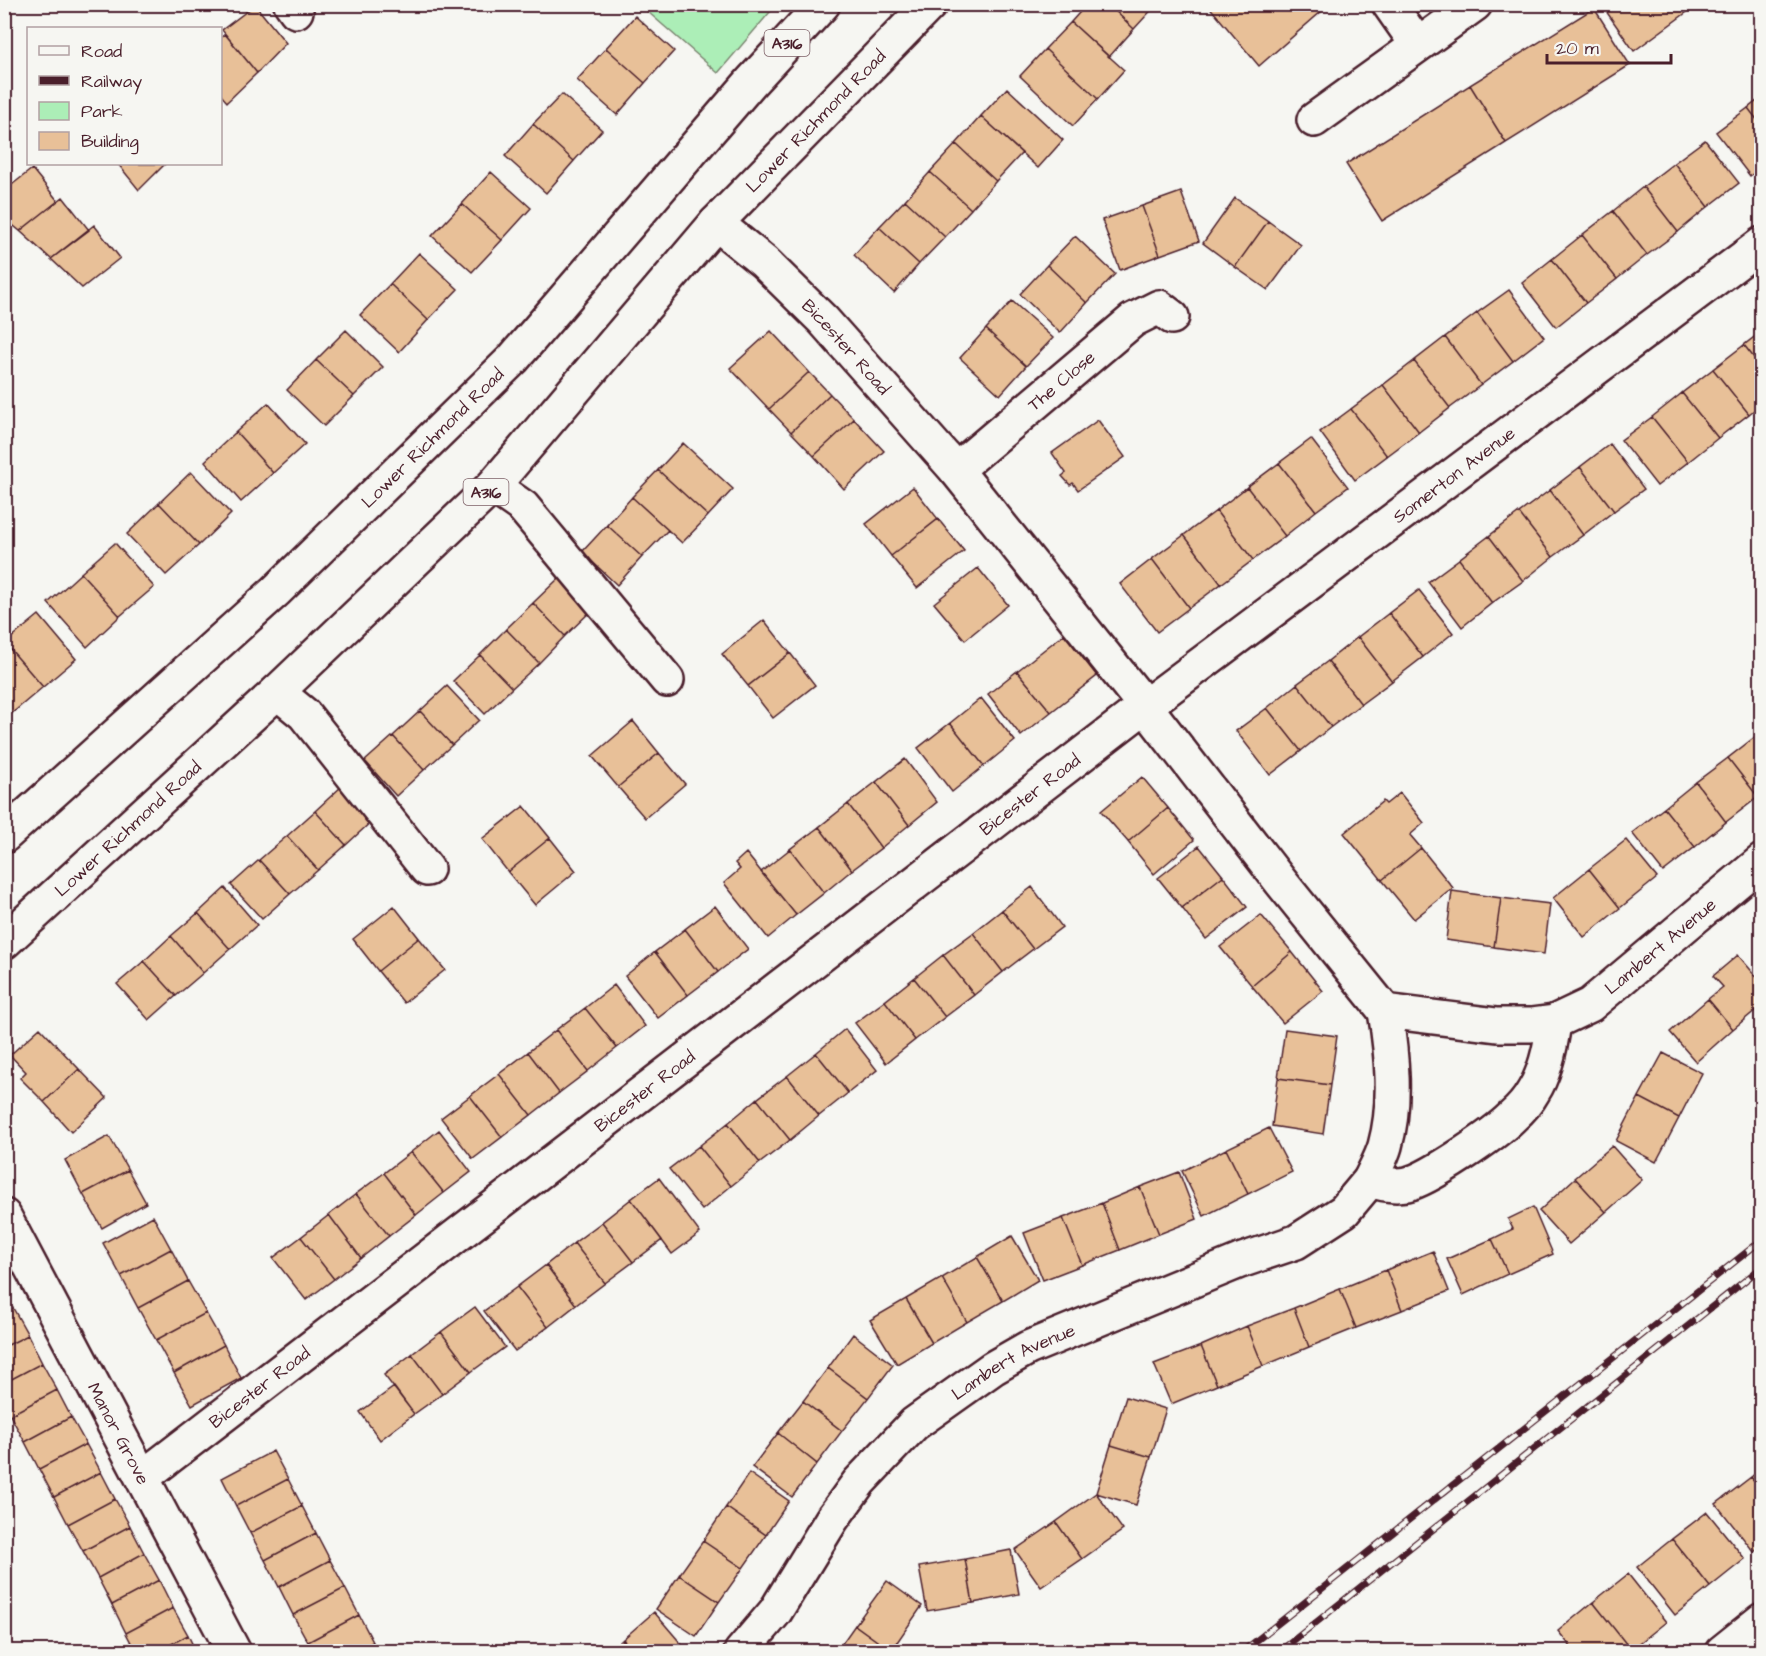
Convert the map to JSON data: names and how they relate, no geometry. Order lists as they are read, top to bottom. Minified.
{"streets":{"main road":["A316","Lower Richmond Road","Bicester Road","The Close","Somerton Avenue","Lambert Avenue","Manor Grove"]},"crossings":[["Lower Richmond Road","Bicester Road"],["Bicester Road","The Close"],["Bicester Road","Somerton Avenue"],["Bicester Road","Lambert Avenue"],["Bicester Road","Manor Grove"]],"legend":["Road","Railway","Park","Building"],"scale_bar":"20 m"}
